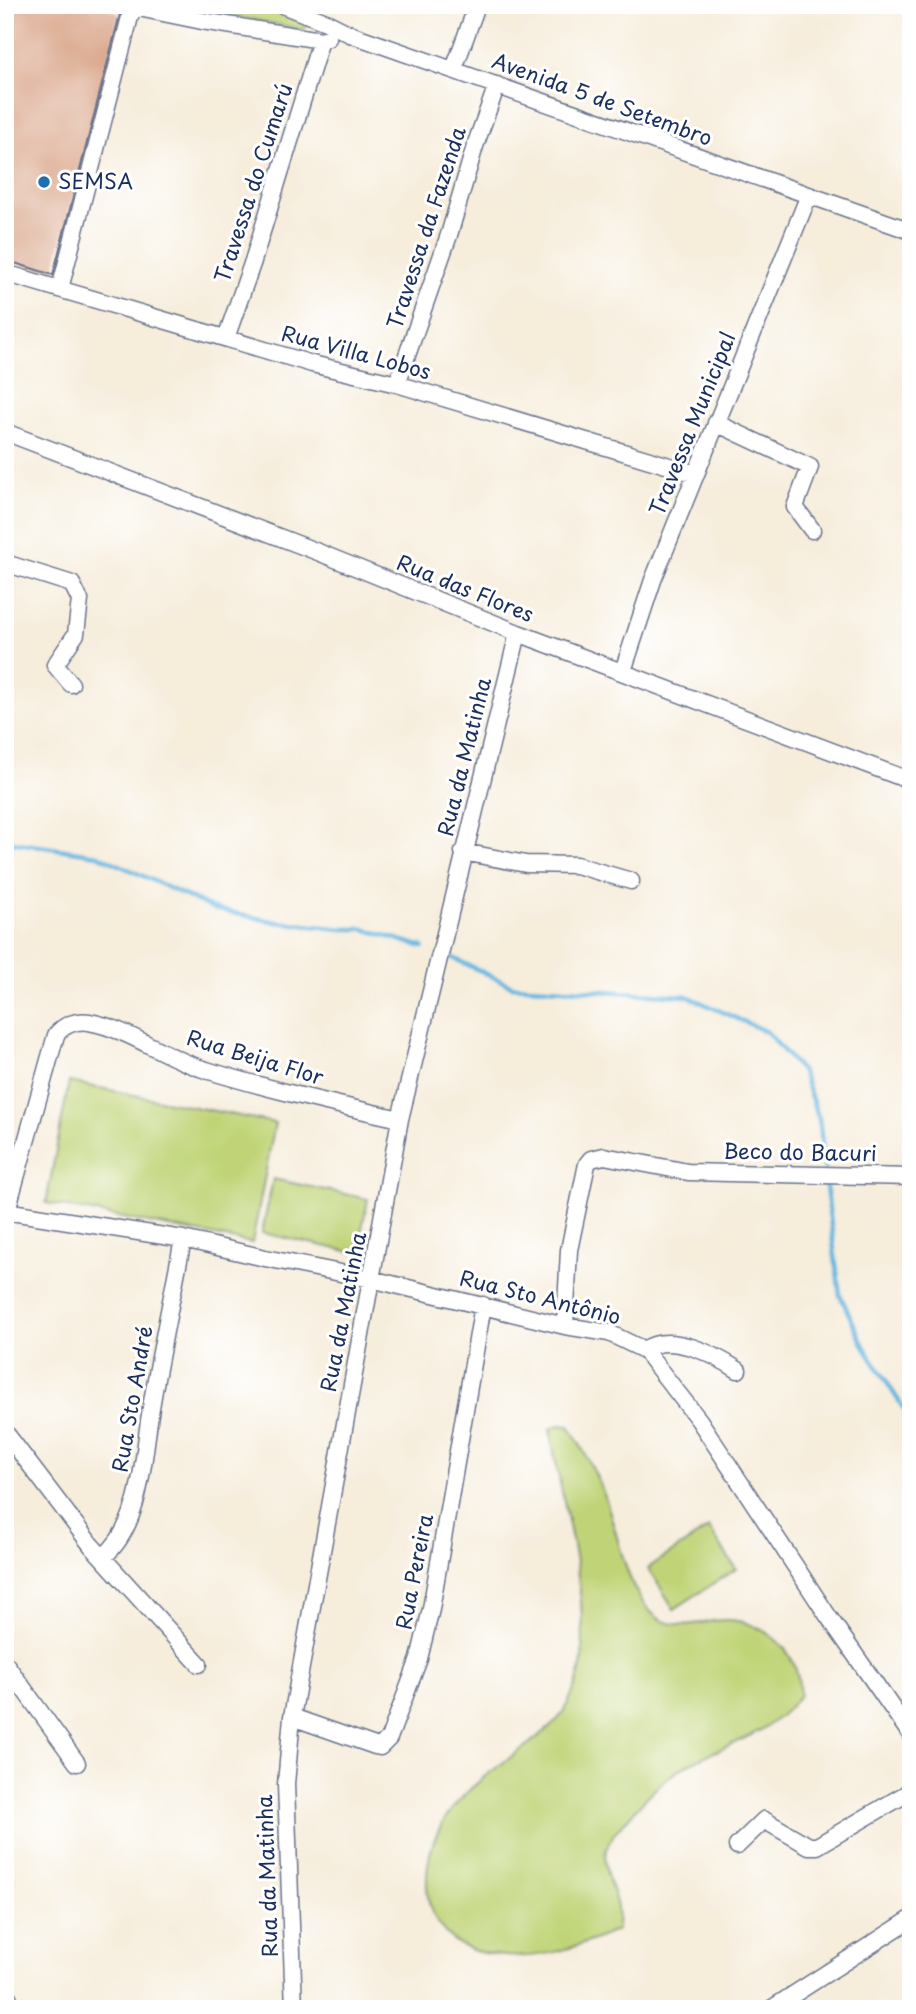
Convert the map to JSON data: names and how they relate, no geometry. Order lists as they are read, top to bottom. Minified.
{"streets":{"street":["Avenida 5 de Setembro","Travessa do Cumarú","Travessa da Fazenda","Rua Villa Lobos","Travessa Municipal","Rua das Flores","Rua da Matinha","Rua Beija Flor","Beco do Bacuri","Rua Sto Antônio","Rua Sto André","Rua Pereira"]},"crossings":[["Avenida 5 de Setembro","Travessa da Fazenda"],["Avenida 5 de Setembro","Travessa Municipal"],["Travessa do Cumarú","Rua Villa Lobos"],["Travessa da Fazenda","Rua Villa Lobos"],["Rua Villa Lobos","Travessa Municipal"],["Travessa Municipal","Rua das Flores"],["Rua das Flores","Rua da Matinha"],["Rua da Matinha","Rua Beija Flor"],["Rua da Matinha","Rua Sto Antônio"],["Rua da Matinha","Rua Pereira"],["Rua Beija Flor","Rua Sto Antônio"],["Beco do Bacuri","Rua Sto Antônio"],["Rua Sto Antônio","Rua Sto André"],["Rua Sto Antônio","Rua Pereira"]],"places":["SEMSA"]}
